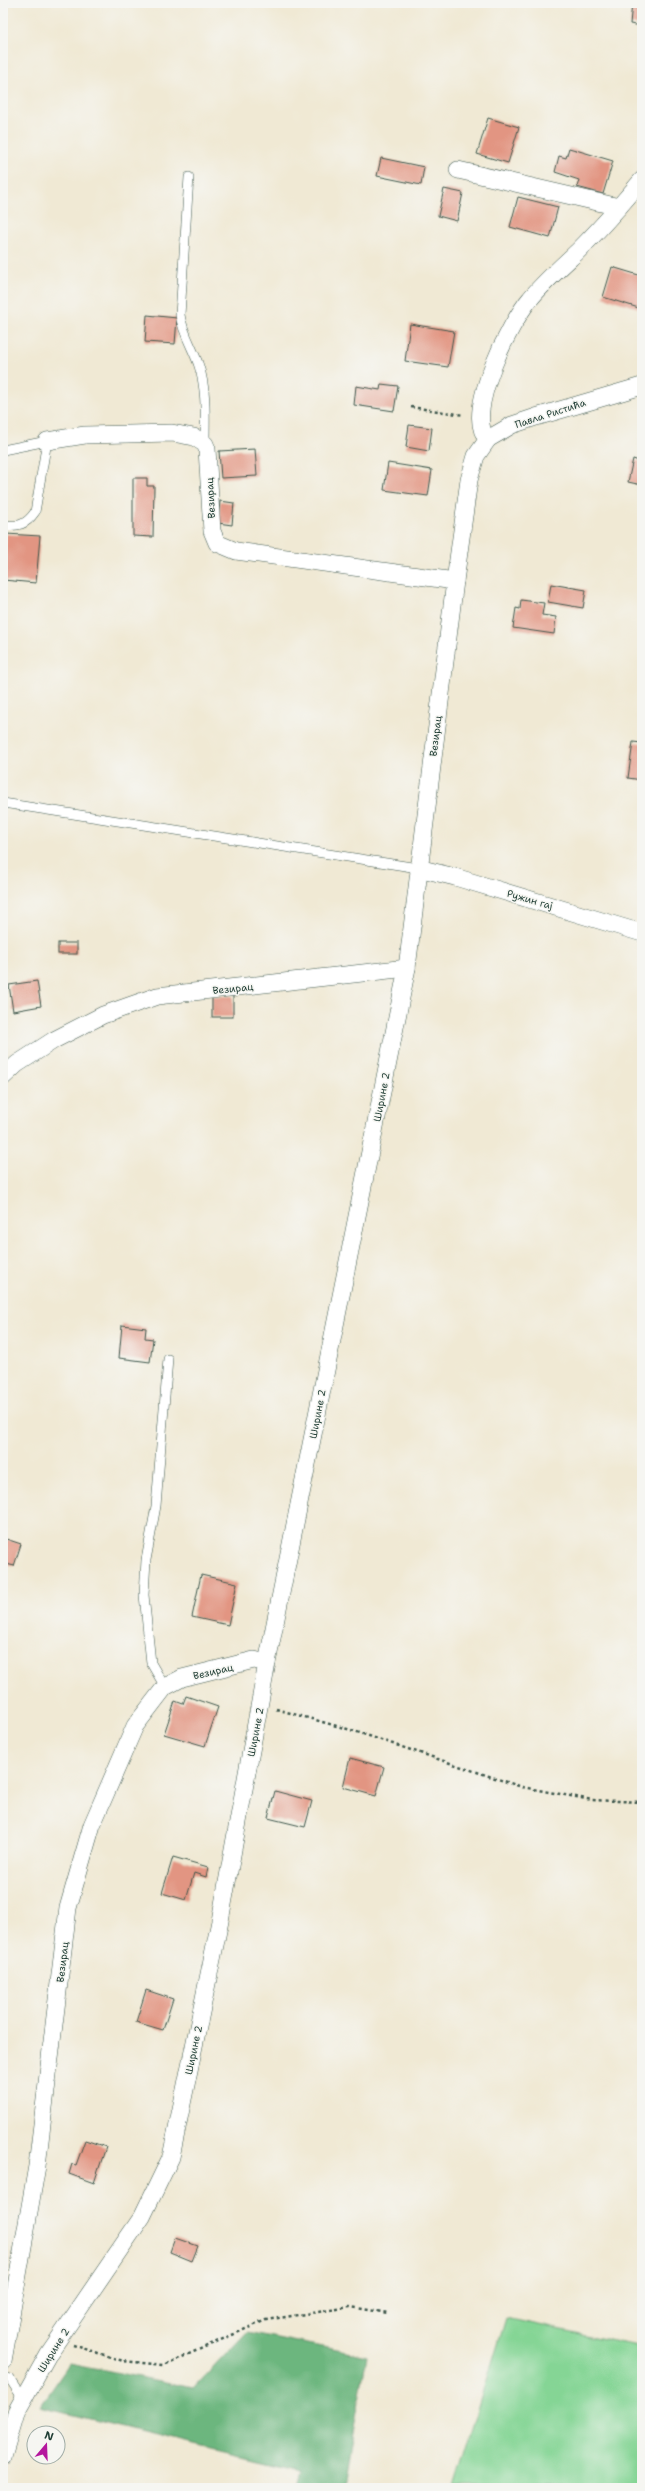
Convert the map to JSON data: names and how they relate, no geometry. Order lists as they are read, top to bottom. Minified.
{"streets":{"street":["Павла Ристића","Везирац","Ружин гај","Ширине 2"]},"crossings":[["Павла Ристића","Везирац"],["Везирац","Ружин гај"],["Везирац","Ширине 2"]],"north":"top"}
